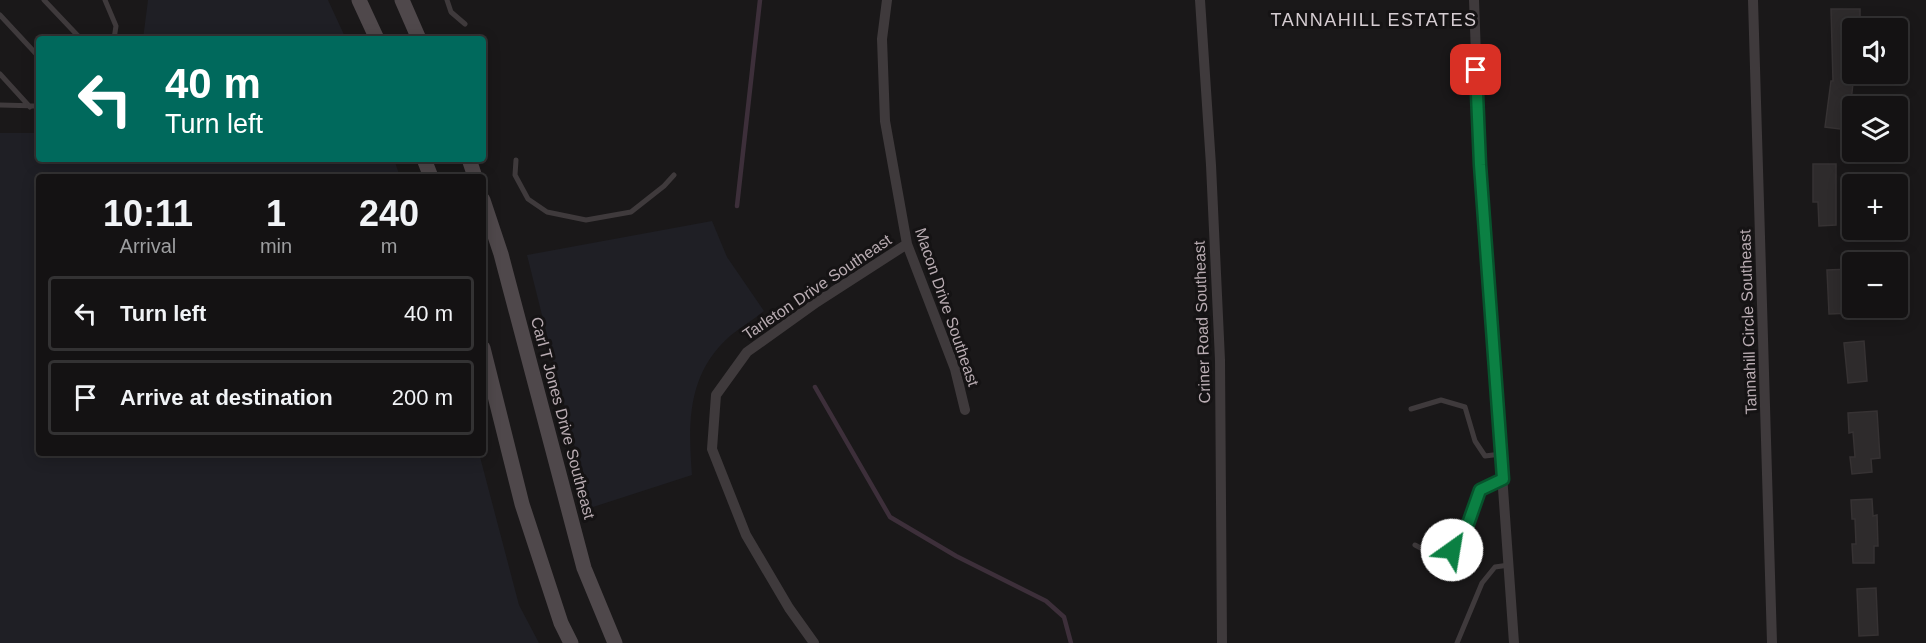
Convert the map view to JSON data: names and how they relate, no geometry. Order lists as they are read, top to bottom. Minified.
{"streets":{"main road":["Carl T Jones Drive Southeast"],"street":["Tarleton Drive Southeast","Macon Drive Southeast","Criner Road Southeast","Tannahill Circle Southeast"]},"crossings":[["Tarleton Drive Southeast","Macon Drive Southeast"]],"districts":["TANNAHILL ESTATES"],"page":{"map_buttons":["+","−"],"turn":["40 m","Turn left"],"eta":["10:11","Arrival","1","min","240","m"],"list":[{"name":"Turn left","value":"40 m"},{"name":"Arrive at destination","value":"200 m"}]}}
